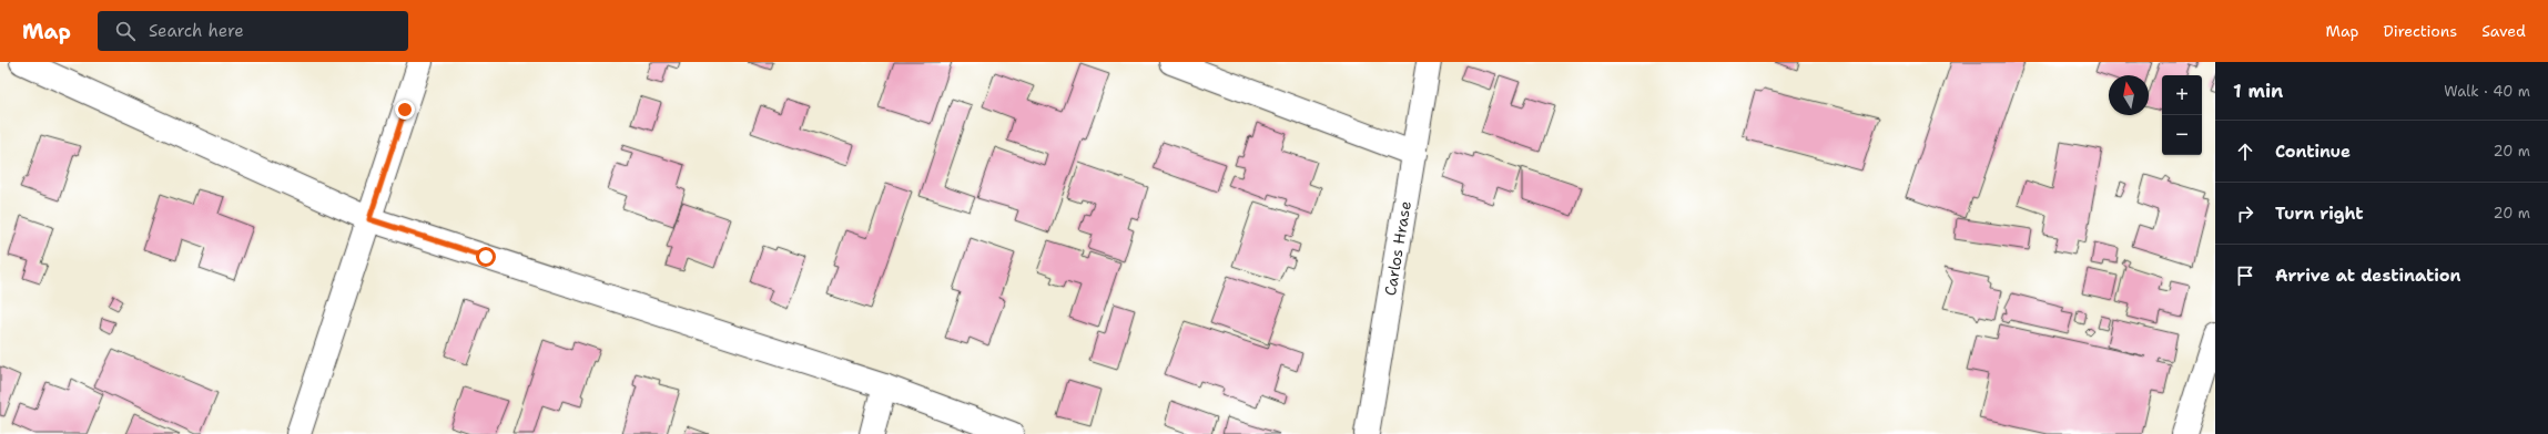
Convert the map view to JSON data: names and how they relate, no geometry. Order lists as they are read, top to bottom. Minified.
{"streets":{"street":["Carlos Hrase"]},"north":"top","page":{"header":"Map","search":"Search here","nav":["Map","Directions","Saved"],"heading":["1 min","Walk · 40 m"],"map_buttons":["+","−"],"list":[["Continue","20 m"],["Turn right","20 m"],"Arrive at destination"]}}
